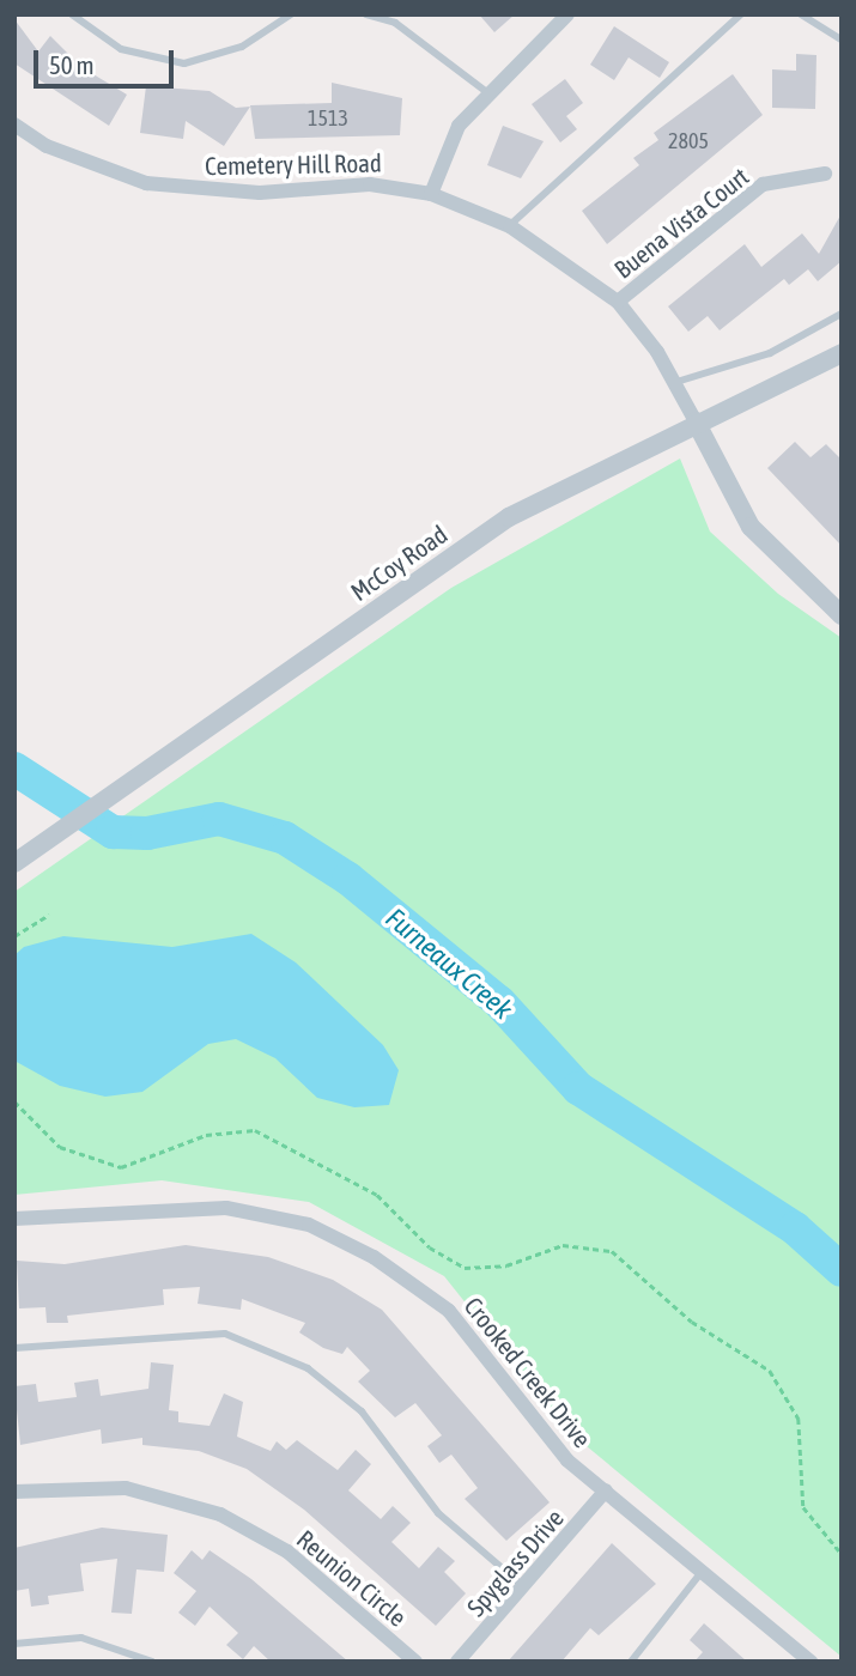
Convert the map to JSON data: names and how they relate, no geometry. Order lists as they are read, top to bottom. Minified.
{"streets":{"street":["Cemetery Hill Road","Buena Vista Court","McCoy Road","Crooked Creek Drive","Spyglass Drive","Reunion Circle"]},"crossings":[["Cemetery Hill Road","Buena Vista Court"],["Cemetery Hill Road","McCoy Road"],["Crooked Creek Drive","Spyglass Drive"]],"water":["Furneaux Creek"],"house_numbers":["1513","2805"],"scale_bar":"50 m"}
